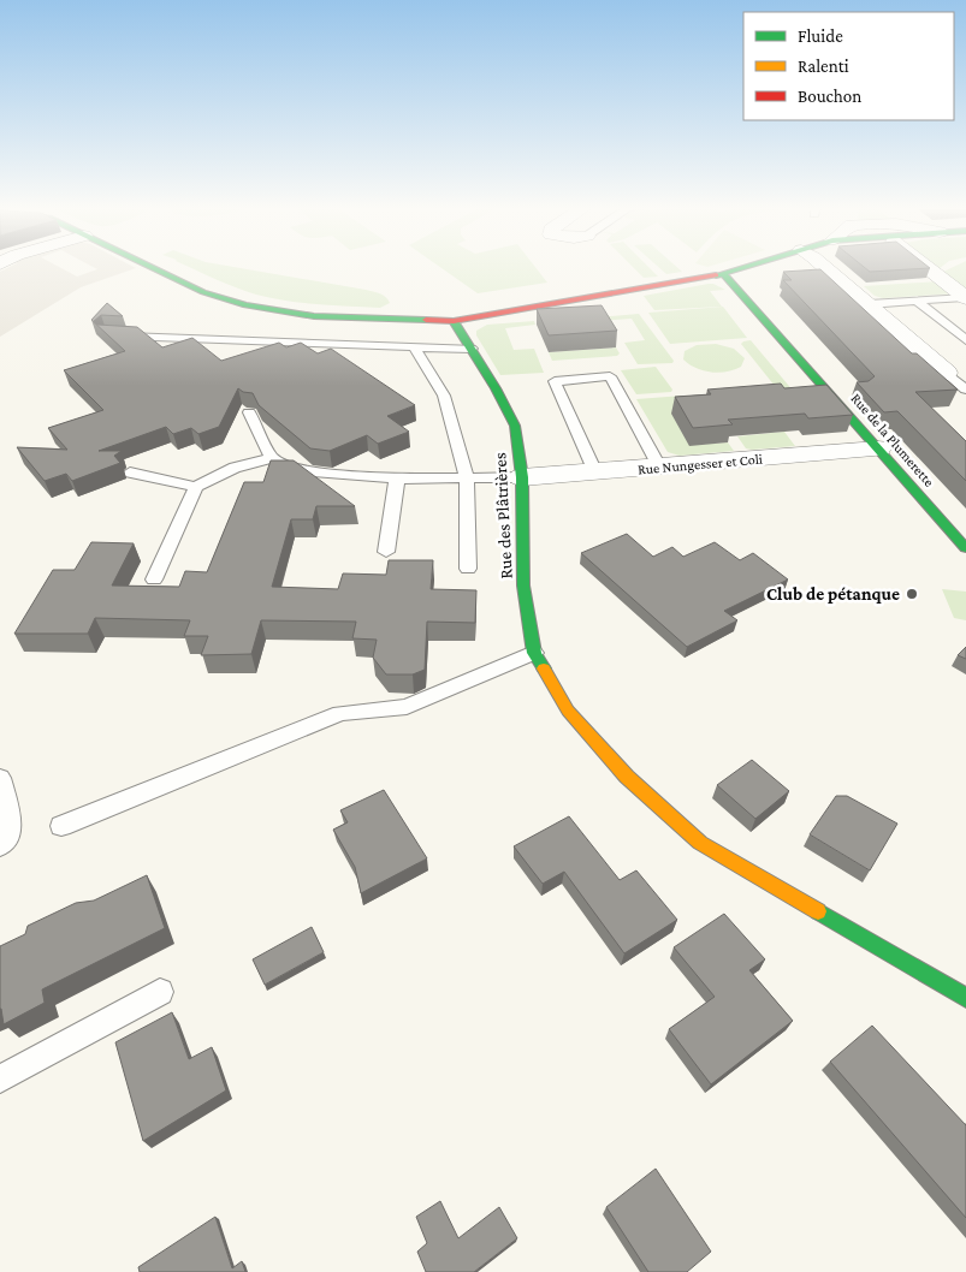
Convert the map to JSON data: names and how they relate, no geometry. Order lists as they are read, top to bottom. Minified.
{"streets":{"street":["Rue de la Plumerette","Rue Nungesser et Coli","Rue des Plâtrières"]},"crossings":[["Rue de la Plumerette","Rue Nungesser et Coli"],["Rue Nungesser et Coli","Rue des Plâtrières"]],"places":["Club de pétanque"],"legend":["Fluide","Ralenti","Bouchon"]}
